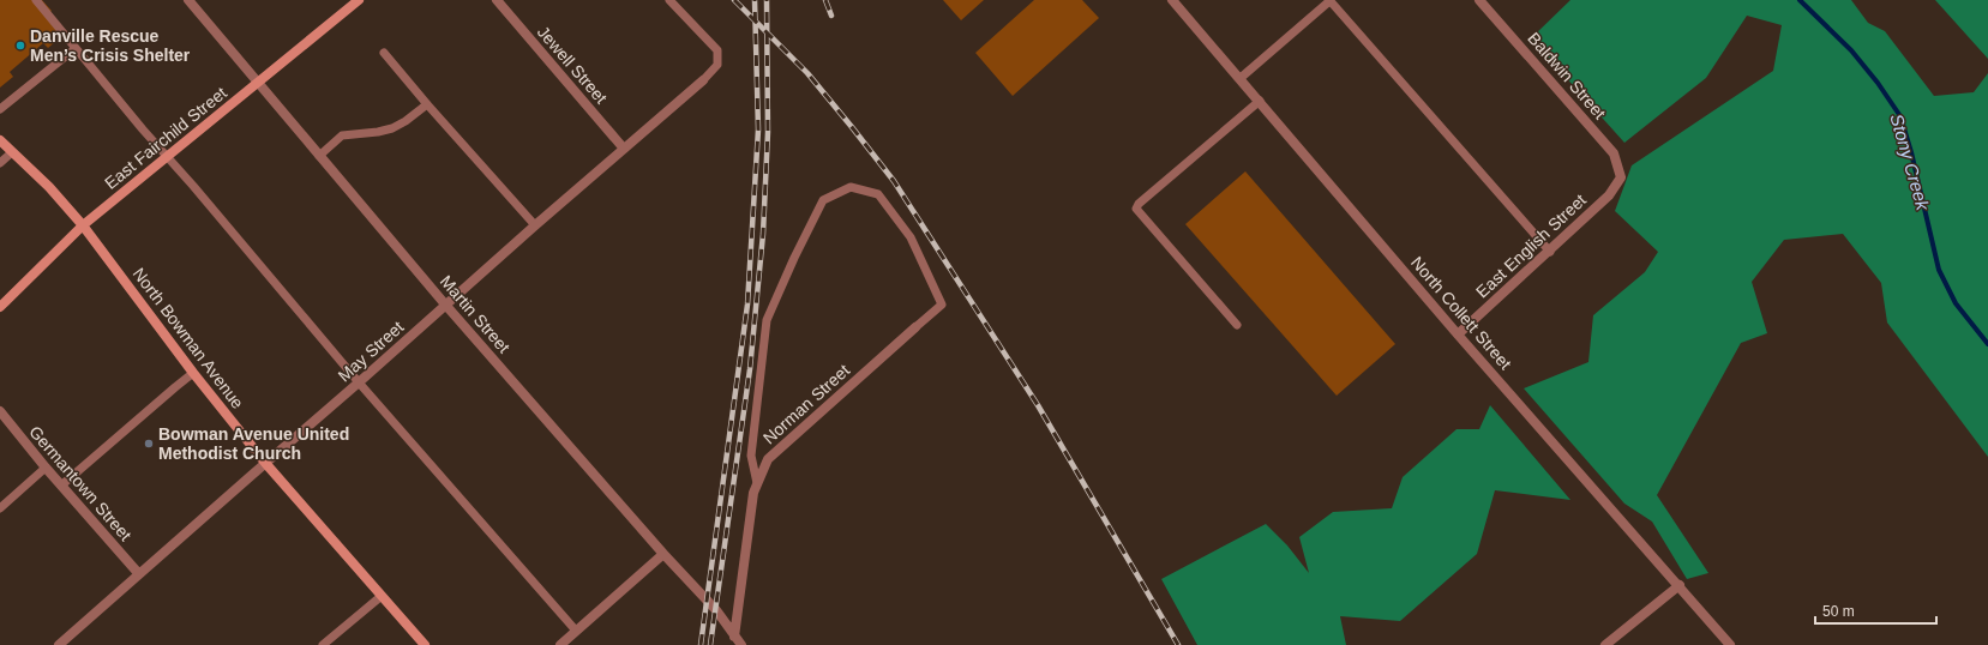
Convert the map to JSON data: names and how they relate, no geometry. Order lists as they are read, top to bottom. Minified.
{"streets":{"street":["Jewell Street","Baldwin Street","East Fairchild Street","East English Street","North Collett Street","Martin Street","North Bowman Avenue","May Street","Norman Street","Germantown Street"]},"crossings":[["Jewell Street","May Street"],["Baldwin Street","East English Street"],["East Fairchild Street","Martin Street"],["East Fairchild Street","North Bowman Avenue"],["East English Street","North Collett Street"],["Martin Street","May Street"],["Martin Street","Norman Street"],["North Bowman Avenue","May Street"],["May Street","Germantown Street"]],"water":["Stony Creek"],"places":["Danville Rescue Men’s Crisis Shelter","Bowman Avenue United Methodist Church"],"scale_bar":"50 m"}
